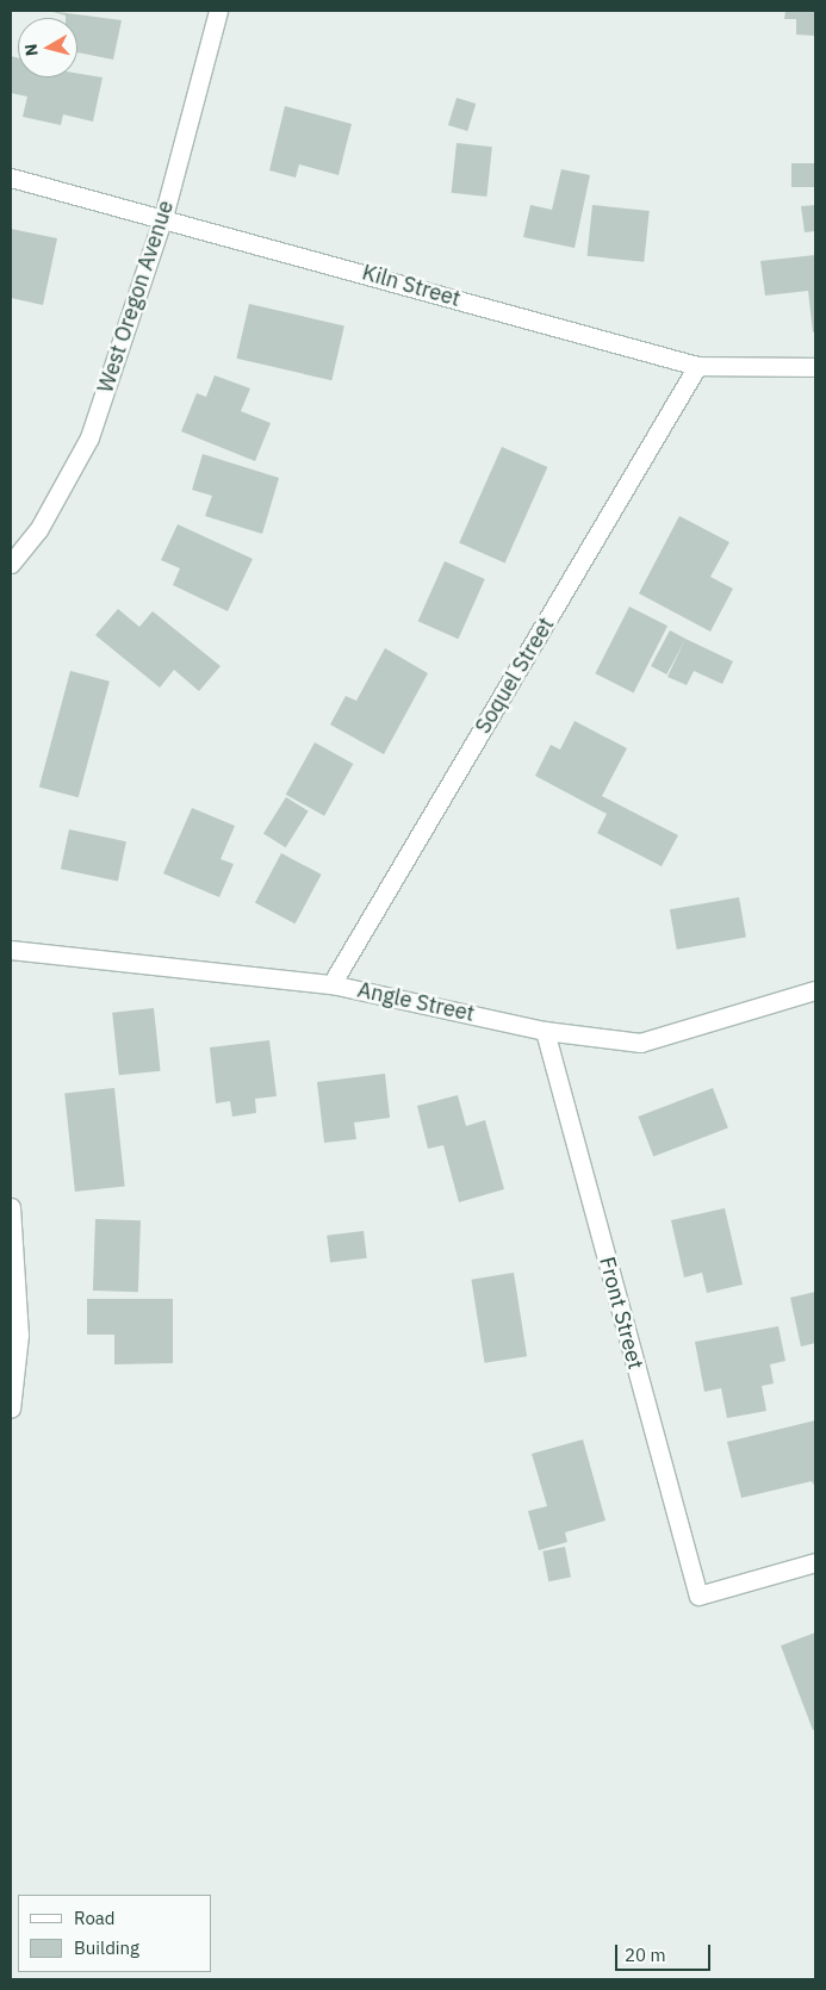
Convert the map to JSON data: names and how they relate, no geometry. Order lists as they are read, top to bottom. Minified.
{"streets":{"street":["Kiln Street","West Oregon Avenue","Soquel Street","Angle Street","Front Street"]},"crossings":[["Kiln Street","West Oregon Avenue"],["Kiln Street","Soquel Street"],["Soquel Street","Angle Street"],["Angle Street","Front Street"]],"legend":["Road","Building"],"scale_bar":"20 m","north":"left"}
